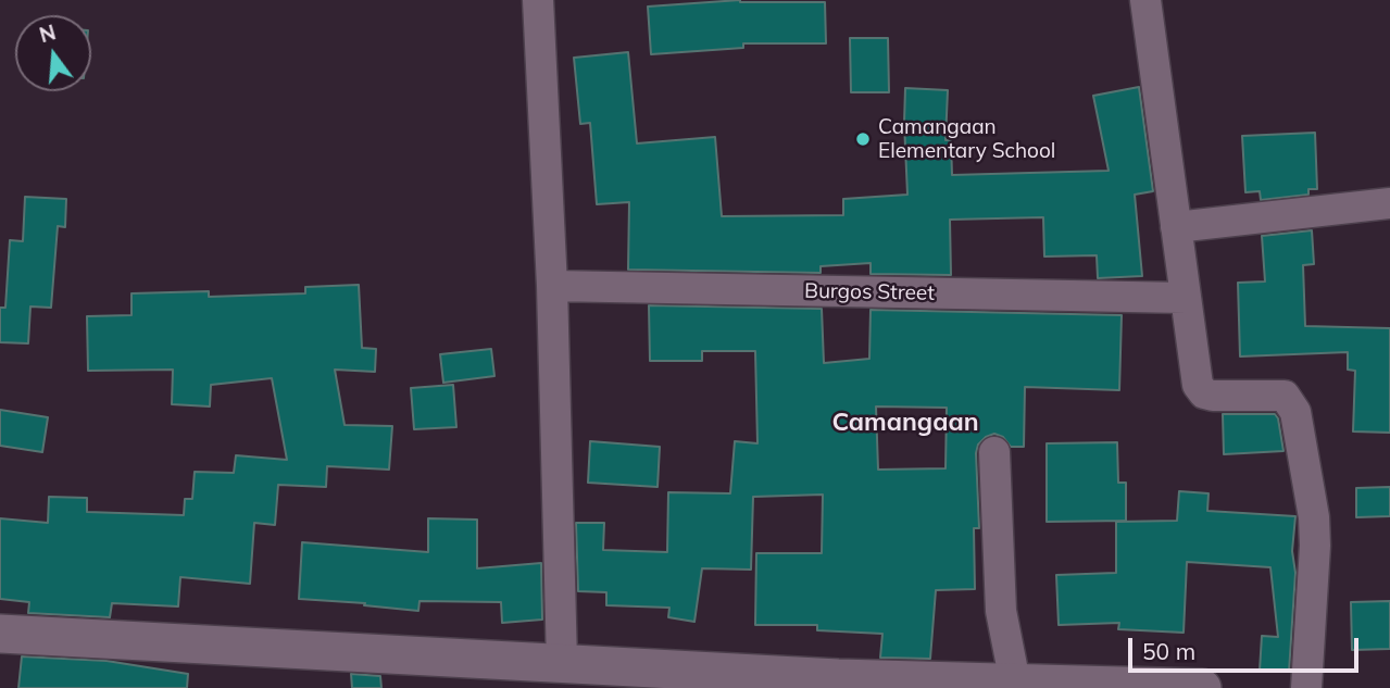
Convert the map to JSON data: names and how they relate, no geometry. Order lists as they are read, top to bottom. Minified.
{"streets":{"street":["Burgos Street"]},"districts":["Camangaan"],"places":["Camangaan Elementary School"],"scale_bar":"50 m","north":"top"}
